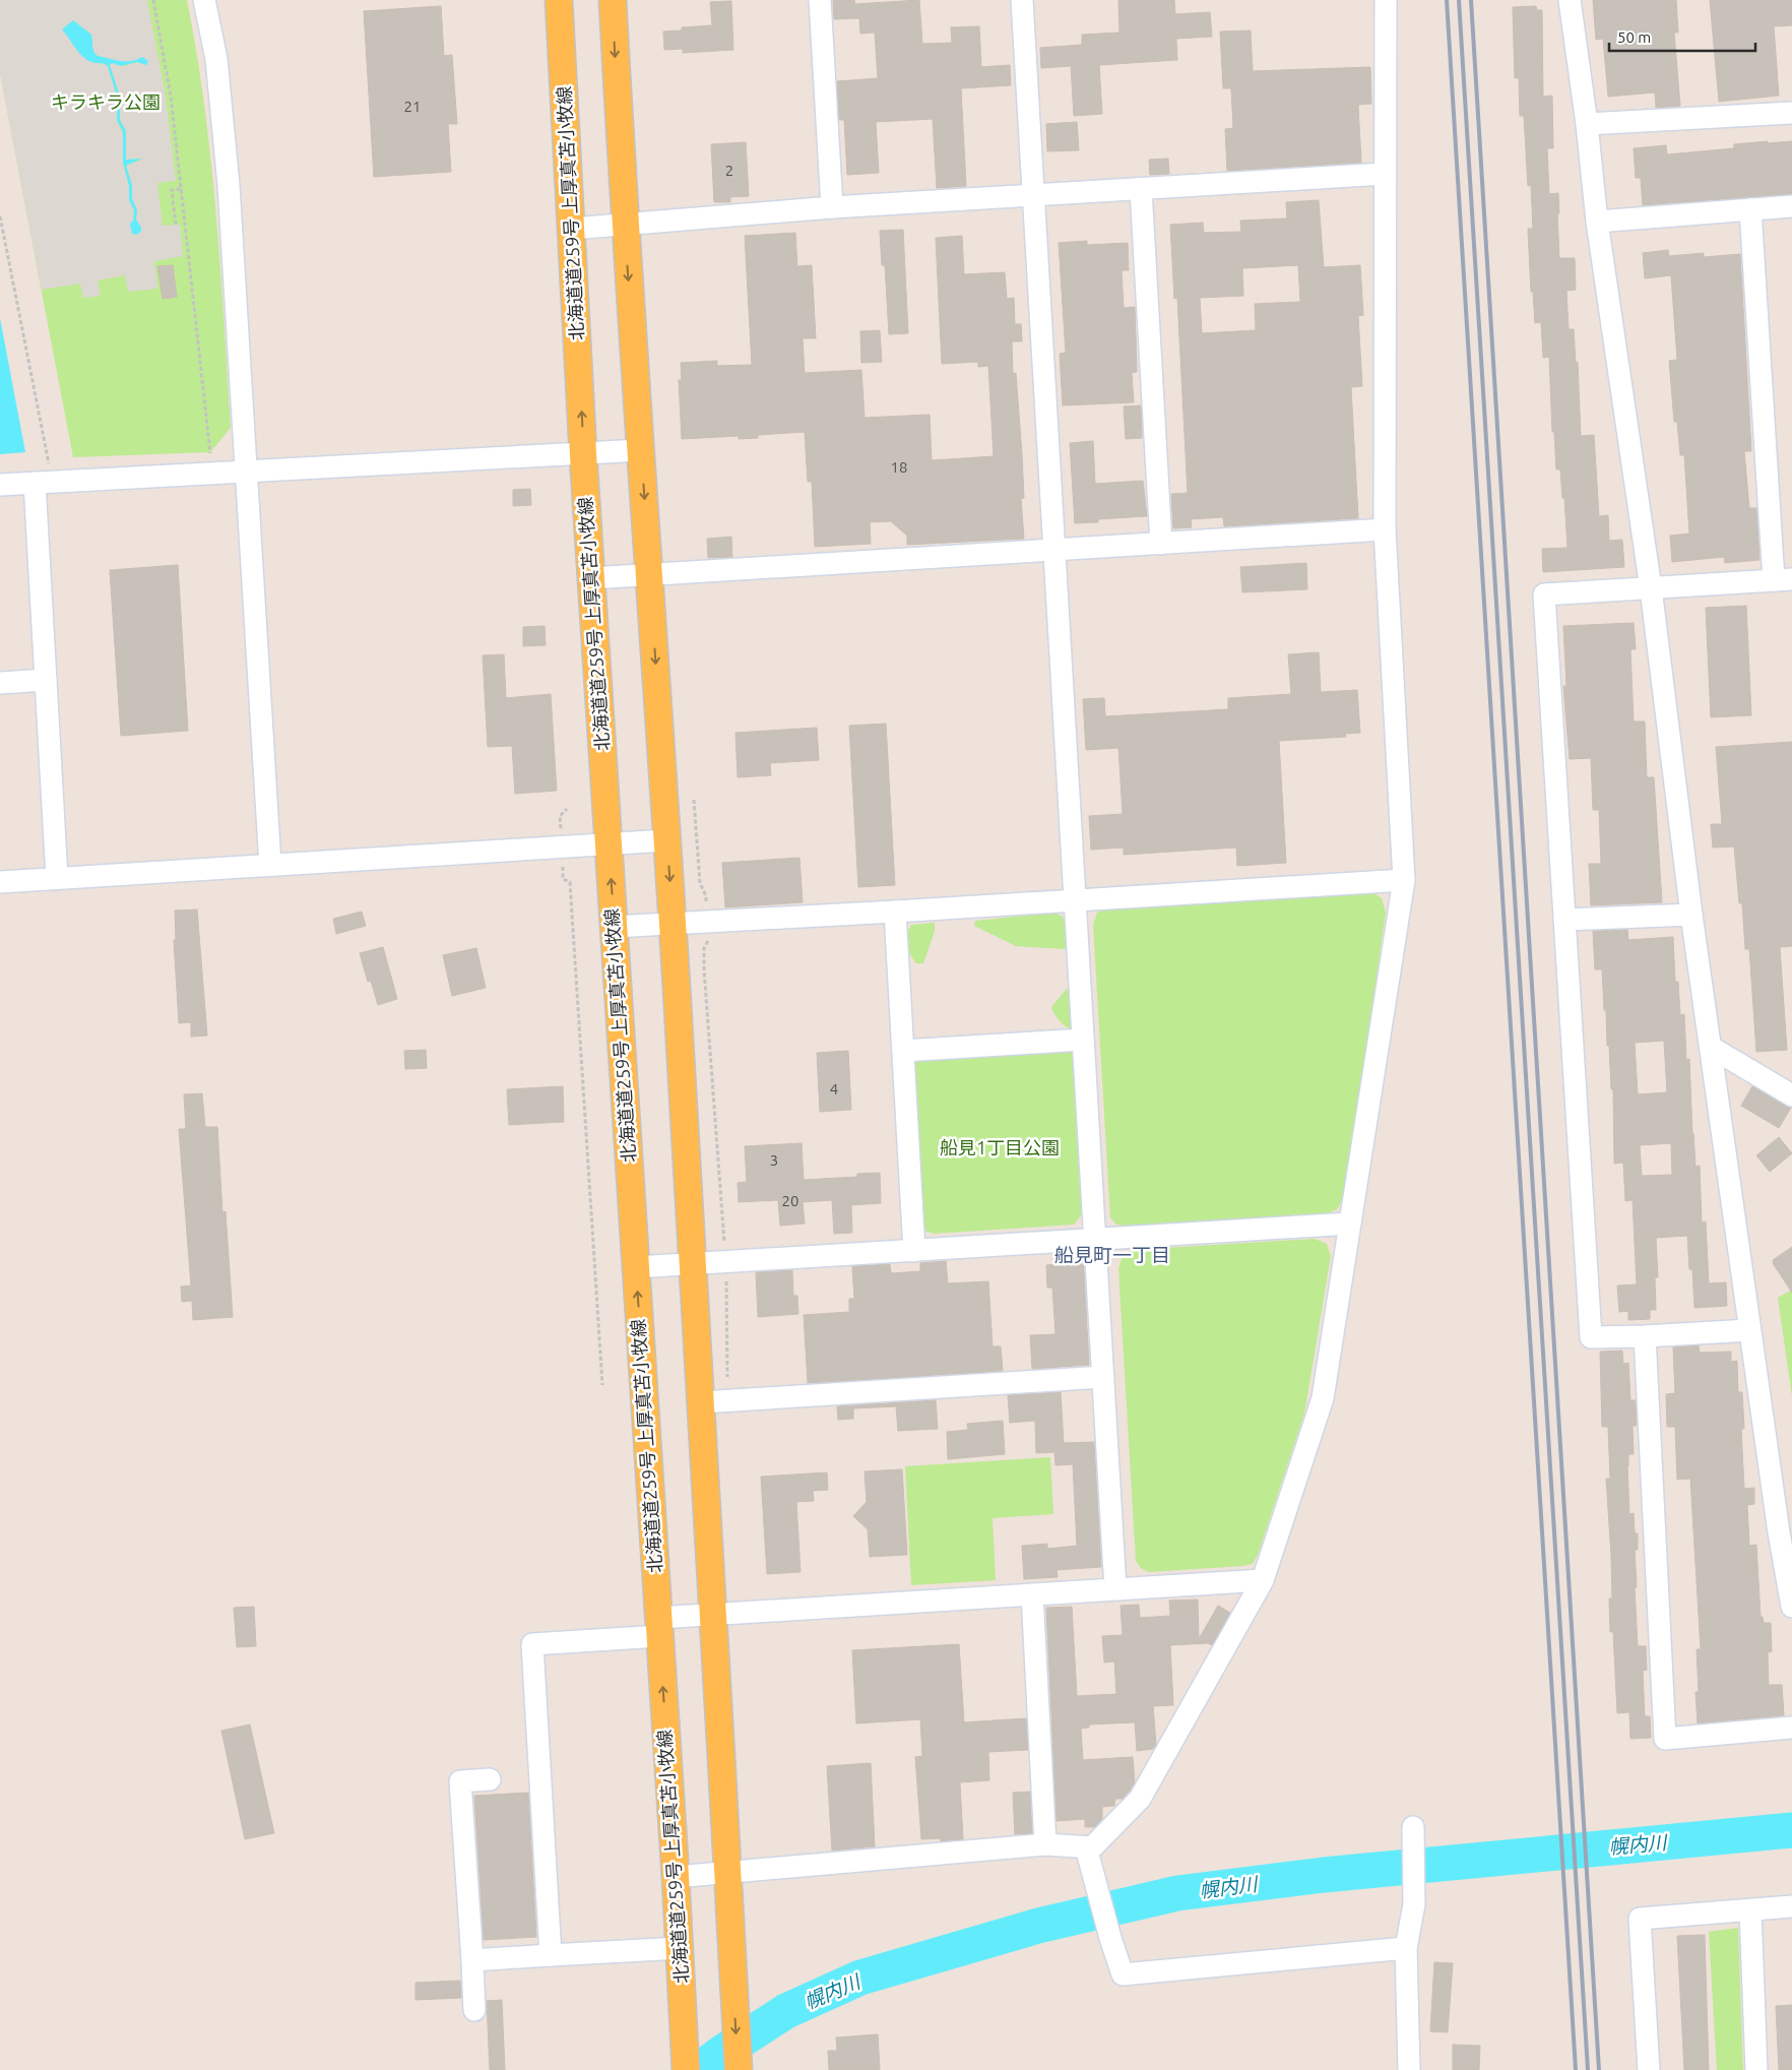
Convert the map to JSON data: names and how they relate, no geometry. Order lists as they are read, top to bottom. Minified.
{"streets":{"main road":["北海道道259号 上厚真苫小牧線"]},"districts":["船見町一丁目"],"water":["幌内川"],"parks":["キラキラ公園","船見1丁目公園"],"house_numbers":["21","2","18","4","3","20"],"scale_bar":"50 m"}
